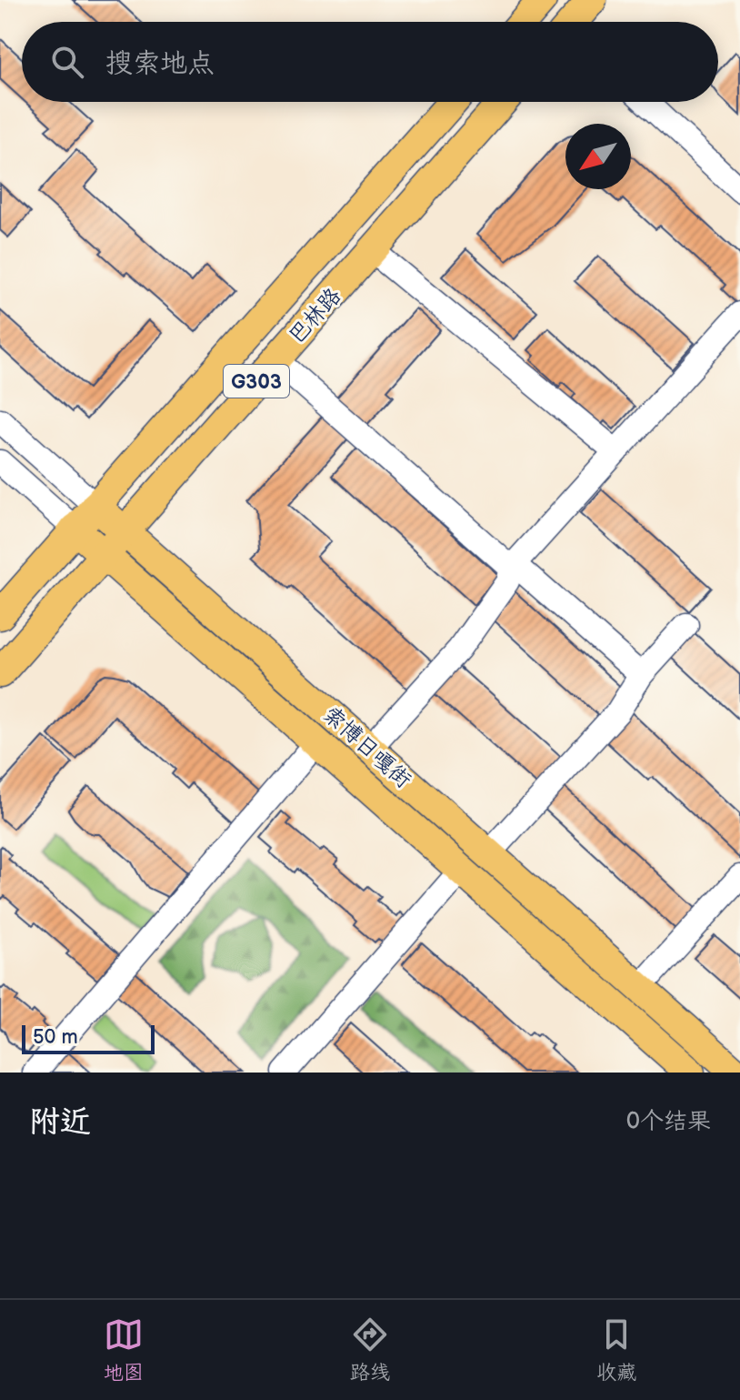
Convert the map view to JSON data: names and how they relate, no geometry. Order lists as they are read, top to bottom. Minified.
{"streets":{"main road":["巴林路","G303","索博日嘎街"]},"crossings":[["巴林路","索博日嘎街"]],"scale_bar":"50 m","north":"bottom left","page":{"search":"搜索地点","scale":"50 m","heading":["附近","0个结果"],"nav":["地图","路线","收藏"]}}
